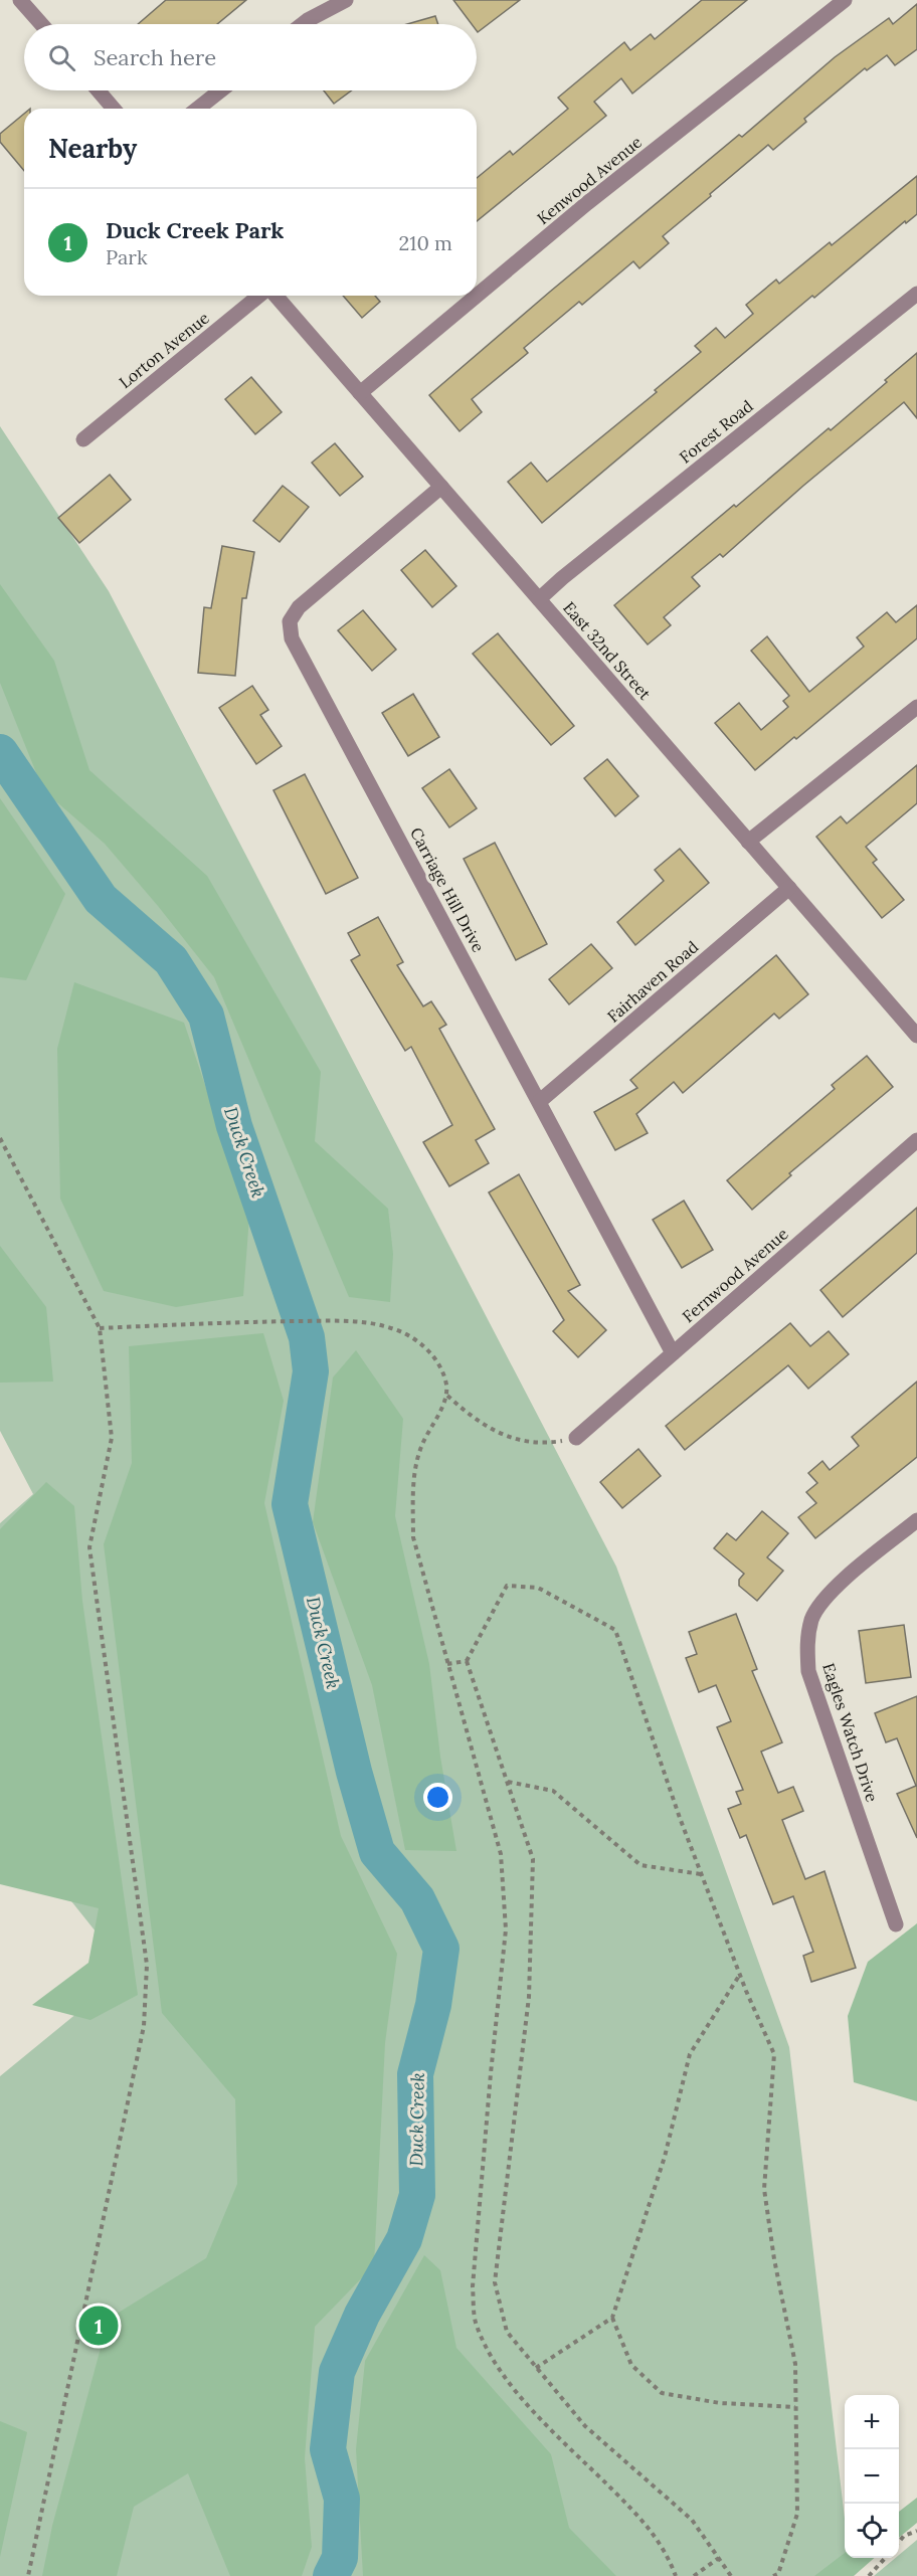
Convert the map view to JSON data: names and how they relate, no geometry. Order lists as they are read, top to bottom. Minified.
{"streets":{"street":["Kenwood Avenue","Lorton Avenue","Forest Road","East 32nd Street","Carriage Hill Drive","Fairhaven Road","Fernwood Avenue","Eagles Watch Drive"]},"crossings":[["Kenwood Avenue","East 32nd Street"],["Forest Road","East 32nd Street"],["East 32nd Street","Carriage Hill Drive"],["East 32nd Street","Fairhaven Road"],["Carriage Hill Drive","Fairhaven Road"],["Carriage Hill Drive","Fernwood Avenue"]],"water":["Duck Creek"],"page":{"search":"Search here","heading":"Nearby","list":[{"mark":"1","name":"Duck Creek Park","note":"Park","value":"210 m"}],"pins":"1","map_buttons":["+","−"]}}
